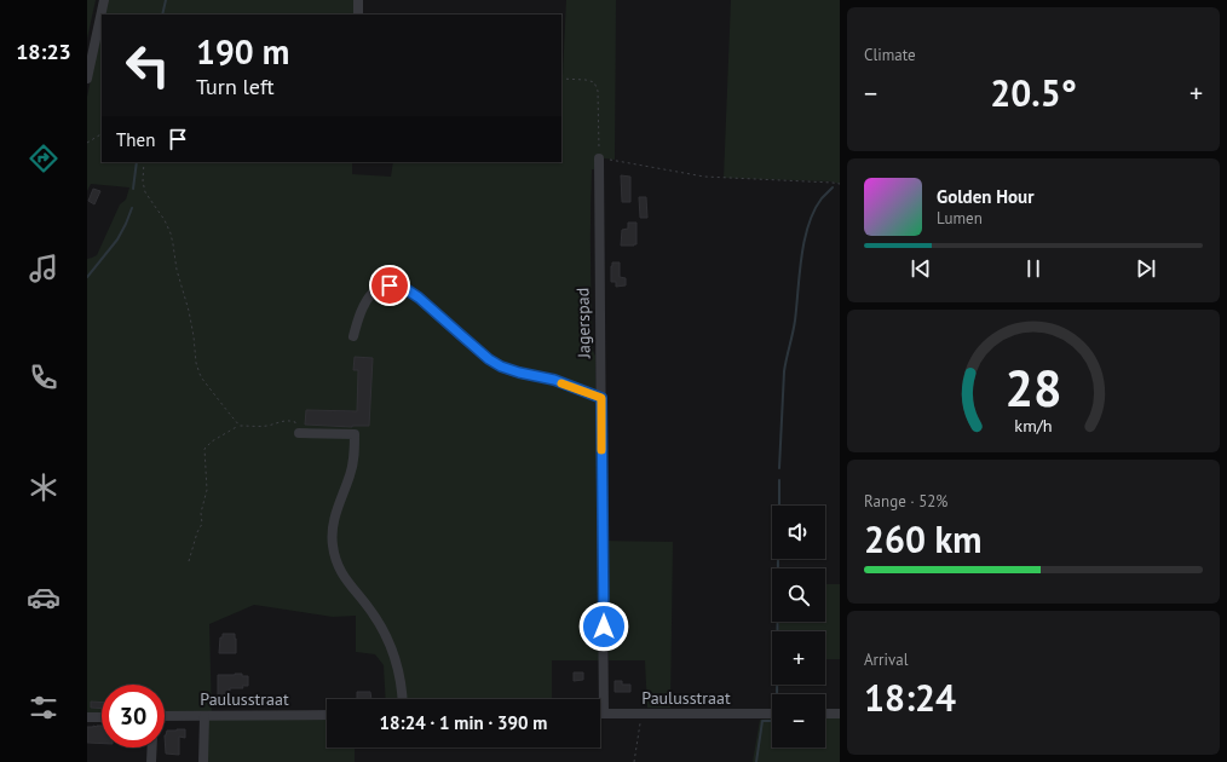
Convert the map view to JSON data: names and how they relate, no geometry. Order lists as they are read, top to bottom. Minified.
{"streets":{"street":["Jagerspad","Paulusstraat"]},"crossings":[["Jagerspad","Paulusstraat"]],"page":{"tabs":"18:23","tile":["Climate",["Range · 52%","260 km"],["Arrival","18:24"]],"turn":["190 m","Turn left"],"heat":["−","20.5°","+"],"then":"Then","song":["Golden Hour","Lumen"],"map_buttons":["+","−"],"limit":"30","trip":"18:24 · 1 min · 390 m","gauge":["28","km/h"]}}
